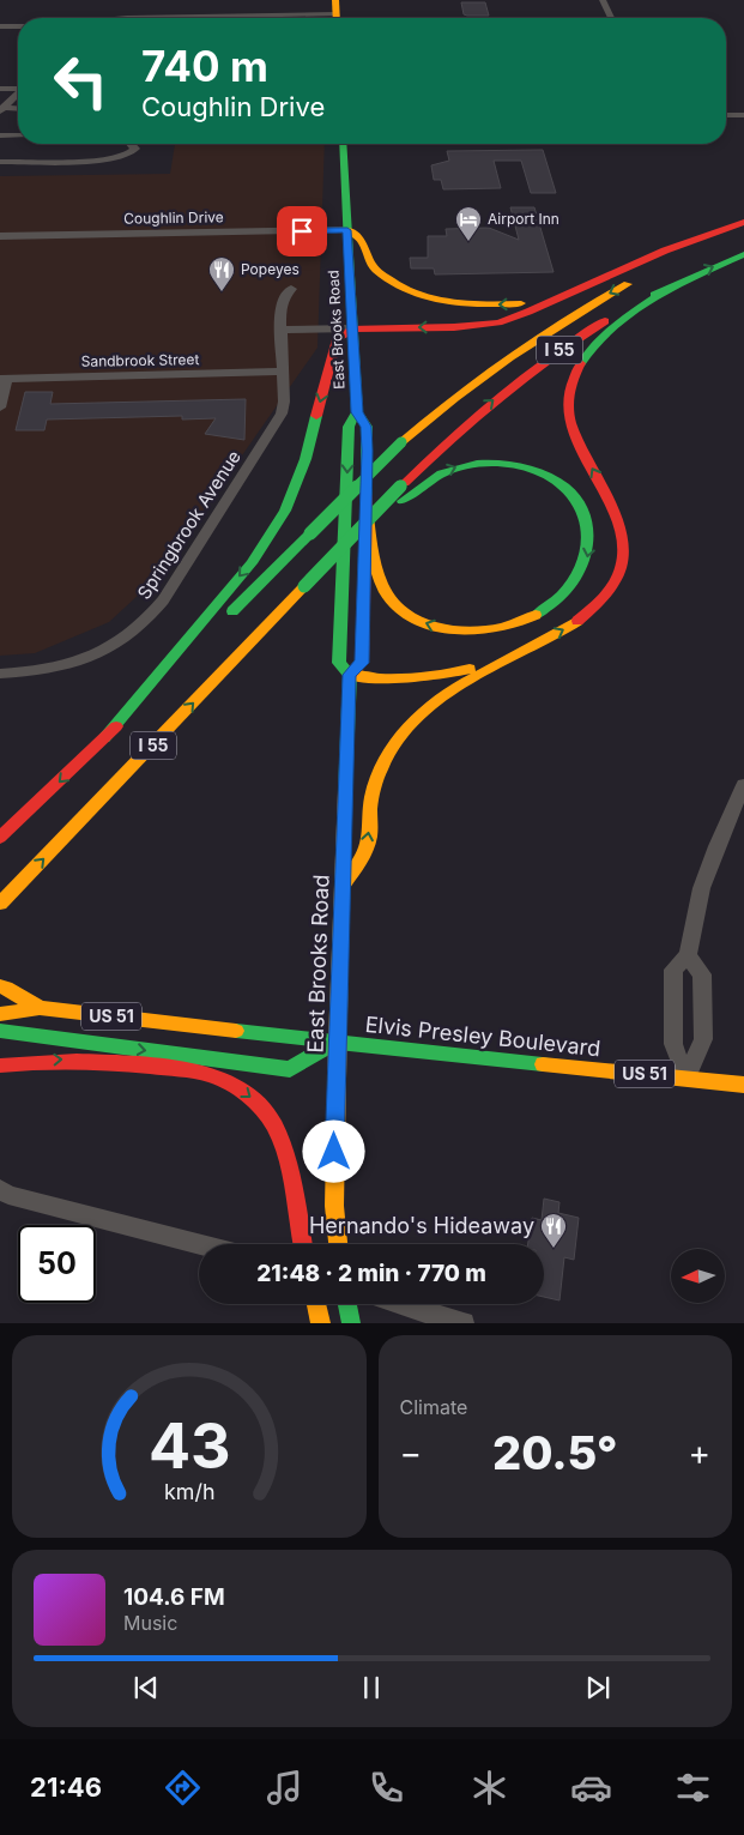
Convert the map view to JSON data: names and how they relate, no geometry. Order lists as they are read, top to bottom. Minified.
{"streets":{"main road":["East Brooks Road","I 55","US 51","Elvis Presley Boulevard"],"street":["Coughlin Drive","Sandbrook Street","Springbrook Avenue"]},"crossings":[["Coughlin Drive","East Brooks Road"],["East Brooks Road","Elvis Presley Boulevard"],["Sandbrook Street","Springbrook Avenue"]],"places":{"hotel":["Airport Inn"],"restaurant":["Popeyes","Hernando's Hideaway"]},"north":"left","page":{"turn":["740 m","Coughlin Drive"],"limit":"50","trip":"21:48 · 2 min · 770 m","tile":"Climate","heat":["−","20.5°","+"],"song":["104.6 FM","Music"],"tabs":"21:46","gauge":["43","km/h"]}}
